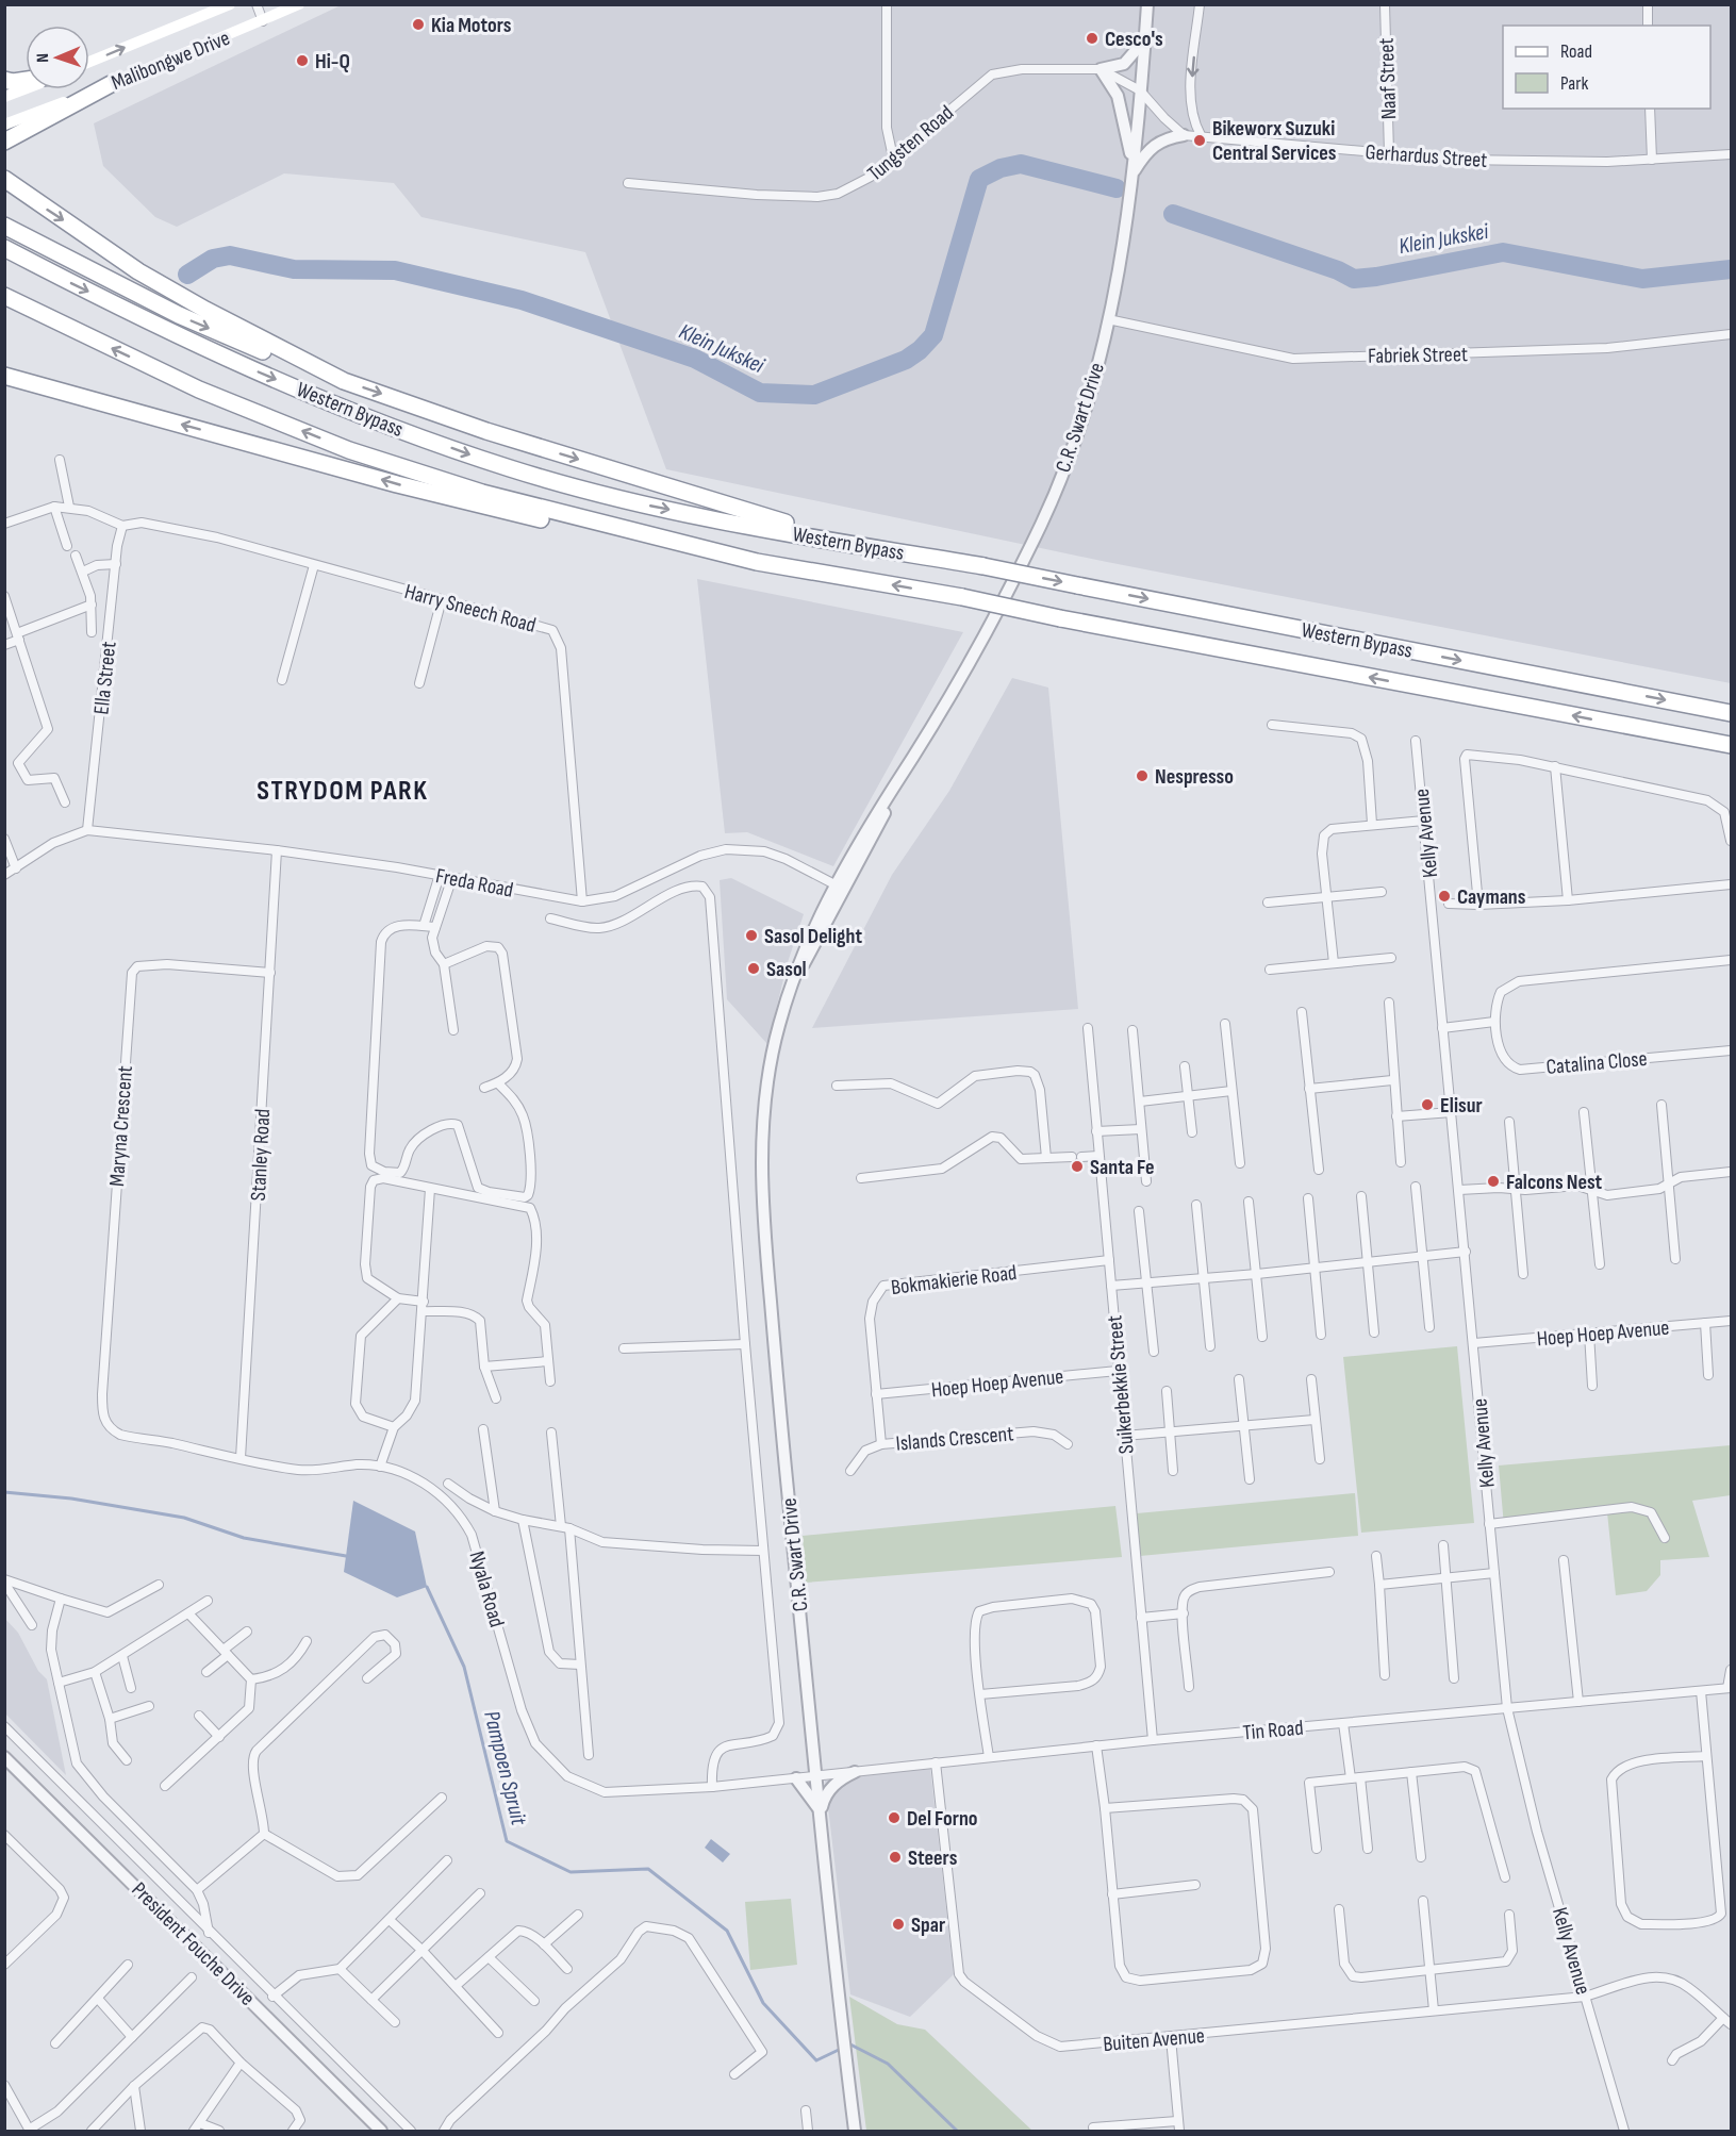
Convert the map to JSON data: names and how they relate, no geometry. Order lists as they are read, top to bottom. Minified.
{"streets":{"highway":["Western Bypass"],"main road":["Malibongwe Drive"],"street":["Naaf Street","Tungsten Road","Gerhardus Street","Fabriek Street","C.R. Swart Drive","Harry Sneech Road","Ella Street","Kelly Avenue","Freda Road","Catalina Close","Maryna Crescent","Stanley Road","Bokmakierie Road","Hoep Hoep Avenue","Suikerbekkie Street","Islands Crescent","Nyala Road","Tin Road","President Fouche Drive","Buiten Avenue"]},"crossings":[["Naaf Street","Gerhardus Street"],["Tungsten Road","C.R. Swart Drive"],["Fabriek Street","C.R. Swart Drive"],["C.R. Swart Drive","Freda Road"],["C.R. Swart Drive","Nyala Road"],["C.R. Swart Drive","Tin Road"],["Harry Sneech Road","Ella Street"],["Harry Sneech Road","Freda Road"],["Ella Street","Freda Road"],["Kelly Avenue","Hoep Hoep Avenue"],["Kelly Avenue","Tin Road"],["Kelly Avenue","Buiten Avenue"],["Freda Road","Stanley Road"],["Maryna Crescent","Stanley Road"],["Maryna Crescent","Nyala Road"],["Stanley Road","Nyala Road"],["Bokmakierie Road","Hoep Hoep Avenue"],["Bokmakierie Road","Suikerbekkie Street"],["Bokmakierie Road","Islands Crescent"],["Hoep Hoep Avenue","Suikerbekkie Street"],["Suikerbekkie Street","Tin Road"],["Nyala Road","Tin Road"],["Tin Road","Buiten Avenue"]],"districts":["STRYDOM PARK"],"water":["Klein Jukskei","Pampoen Spruit"],"places":["Kia Motors","Cesco's","Hi-Q","Bikeworx Suzuki Central Services","Nespresso","Caymans","Sasol Delight","Sasol","Elisur","Santa Fe","Falcons Nest","Del Forno","Steers","Spar"],"legend":["Road","Park"],"north":"left"}
